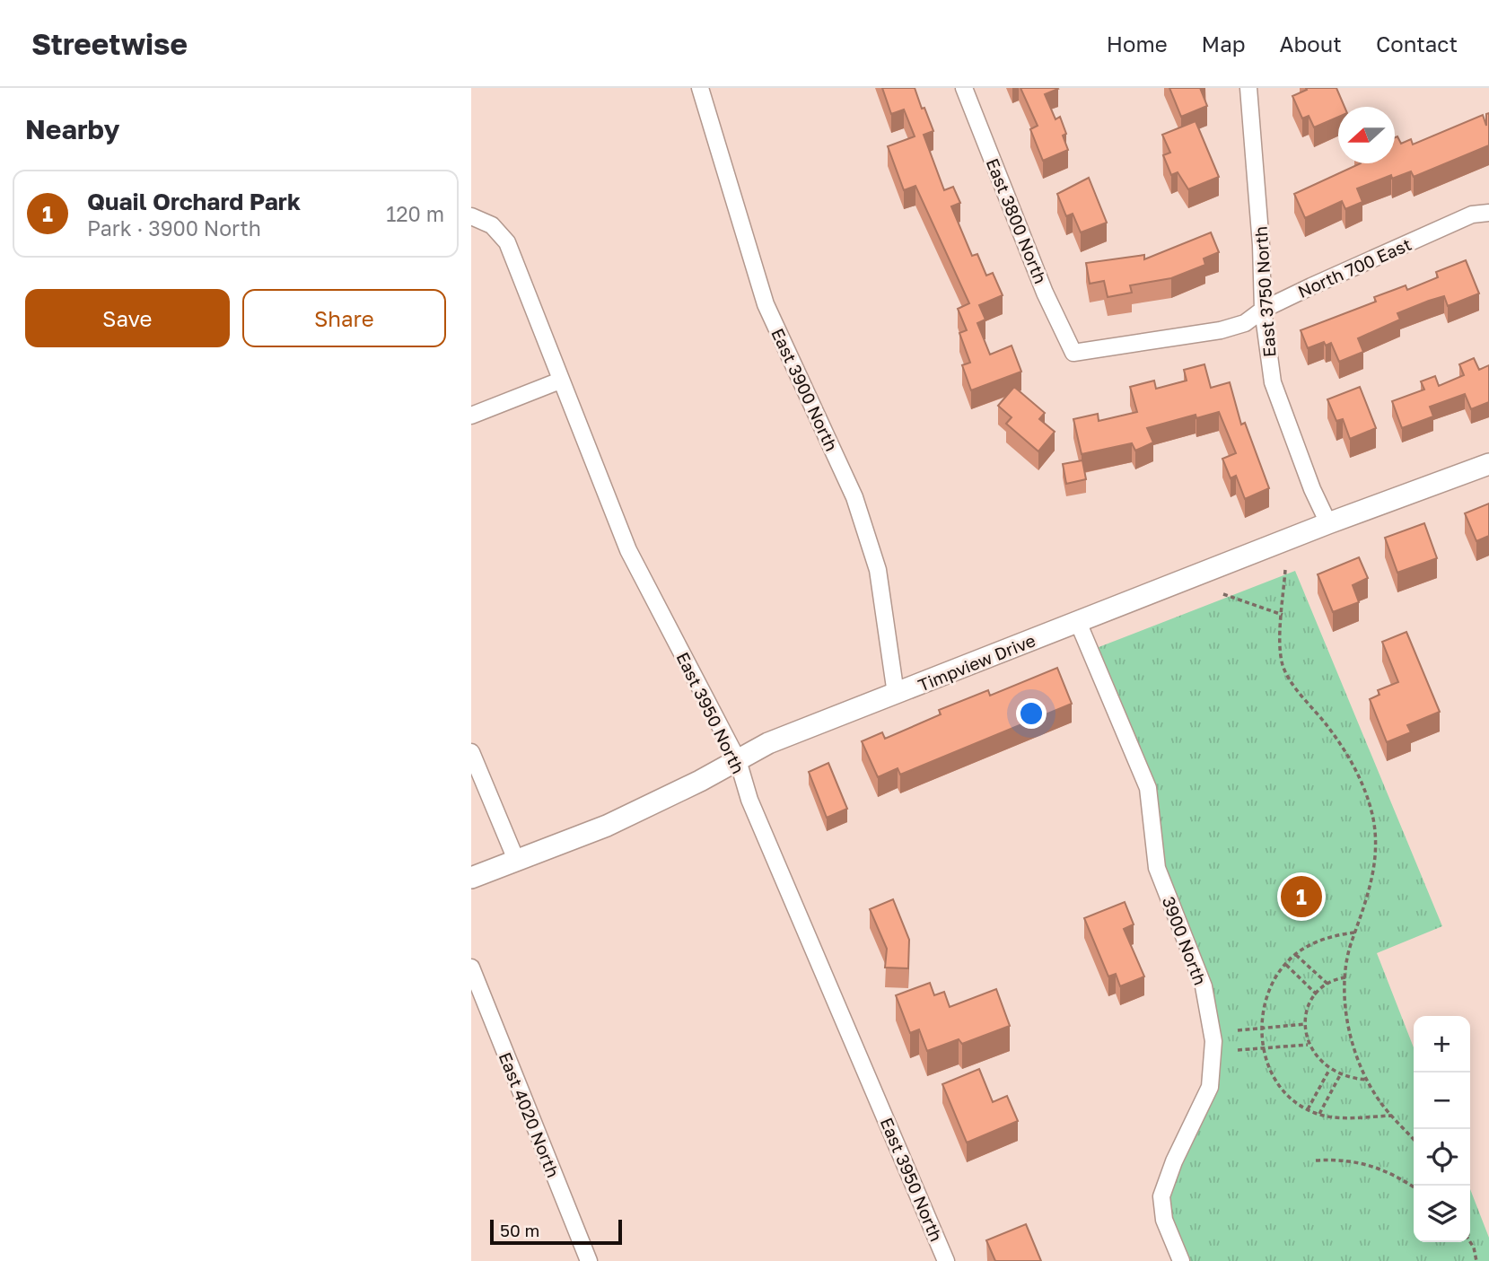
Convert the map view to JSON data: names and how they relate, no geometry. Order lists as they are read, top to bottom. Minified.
{"streets":{"street":["East 3800 North","North 700 East","East 3750 North","East 3900 North","Timpview Drive","East 3950 North","3900 North","East 4020 North"]},"crossings":[["East 3800 North","North 700 East"],["North 700 East","East 3750 North"],["East 3750 North","Timpview Drive"],["East 3900 North","Timpview Drive"],["Timpview Drive","East 3950 North"],["Timpview Drive","3900 North"]],"scale_bar":"50 m","north":"left","page":{"header":"Streetwise","nav":["Home","Map","About","Contact"],"heading":"Nearby","list":[{"mark":"1","name":"Quail Orchard Park","note":"Park · 3900 North","value":"120 m"}],"buttons":["Save","Share"],"pins":"1","map_buttons":["+","−"],"scale":"50 m"}}
